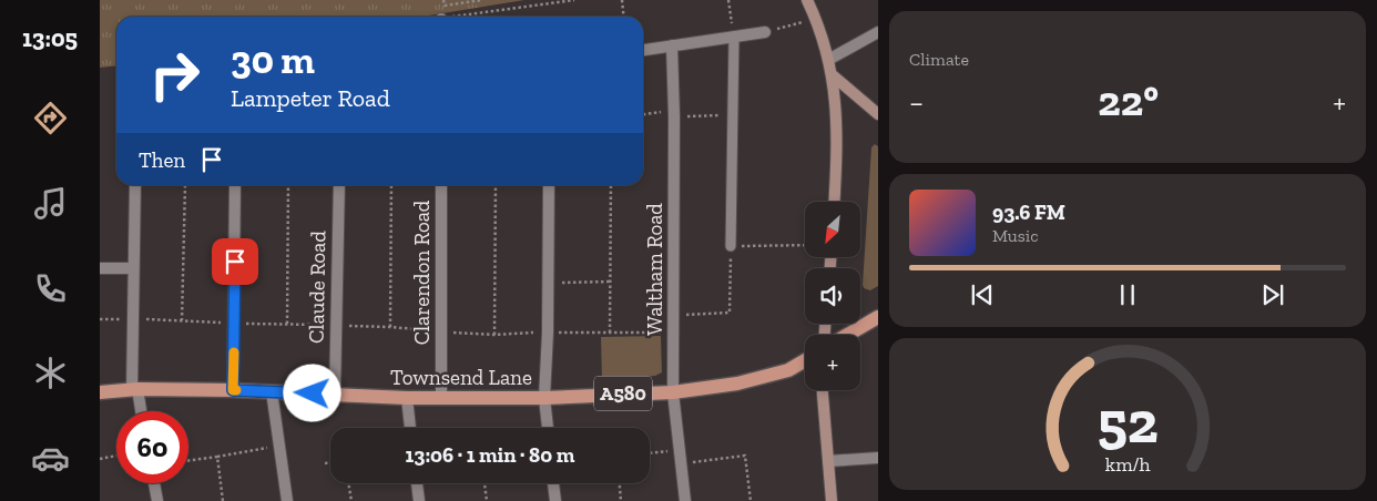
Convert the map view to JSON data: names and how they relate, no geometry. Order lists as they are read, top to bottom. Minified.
{"streets":{"main road":["Townsend Lane","A580"],"street":["Waltham Road","Clarendon Road","Claude Road"]},"crossings":[["Waltham Road","Townsend Lane"],["Clarendon Road","Townsend Lane"],["Claude Road","Townsend Lane"]],"north":"bottom left","page":{"tabs":"13:05","tile":"Climate","turn":["30 m","Lampeter Road"],"heat":["−","22°","+"],"then":"Then","song":["93.6 FM","Music"],"map_buttons":"+","limit":"60","trip":"13:06 · 1 min · 80 m","gauge":["52","km/h"]}}
